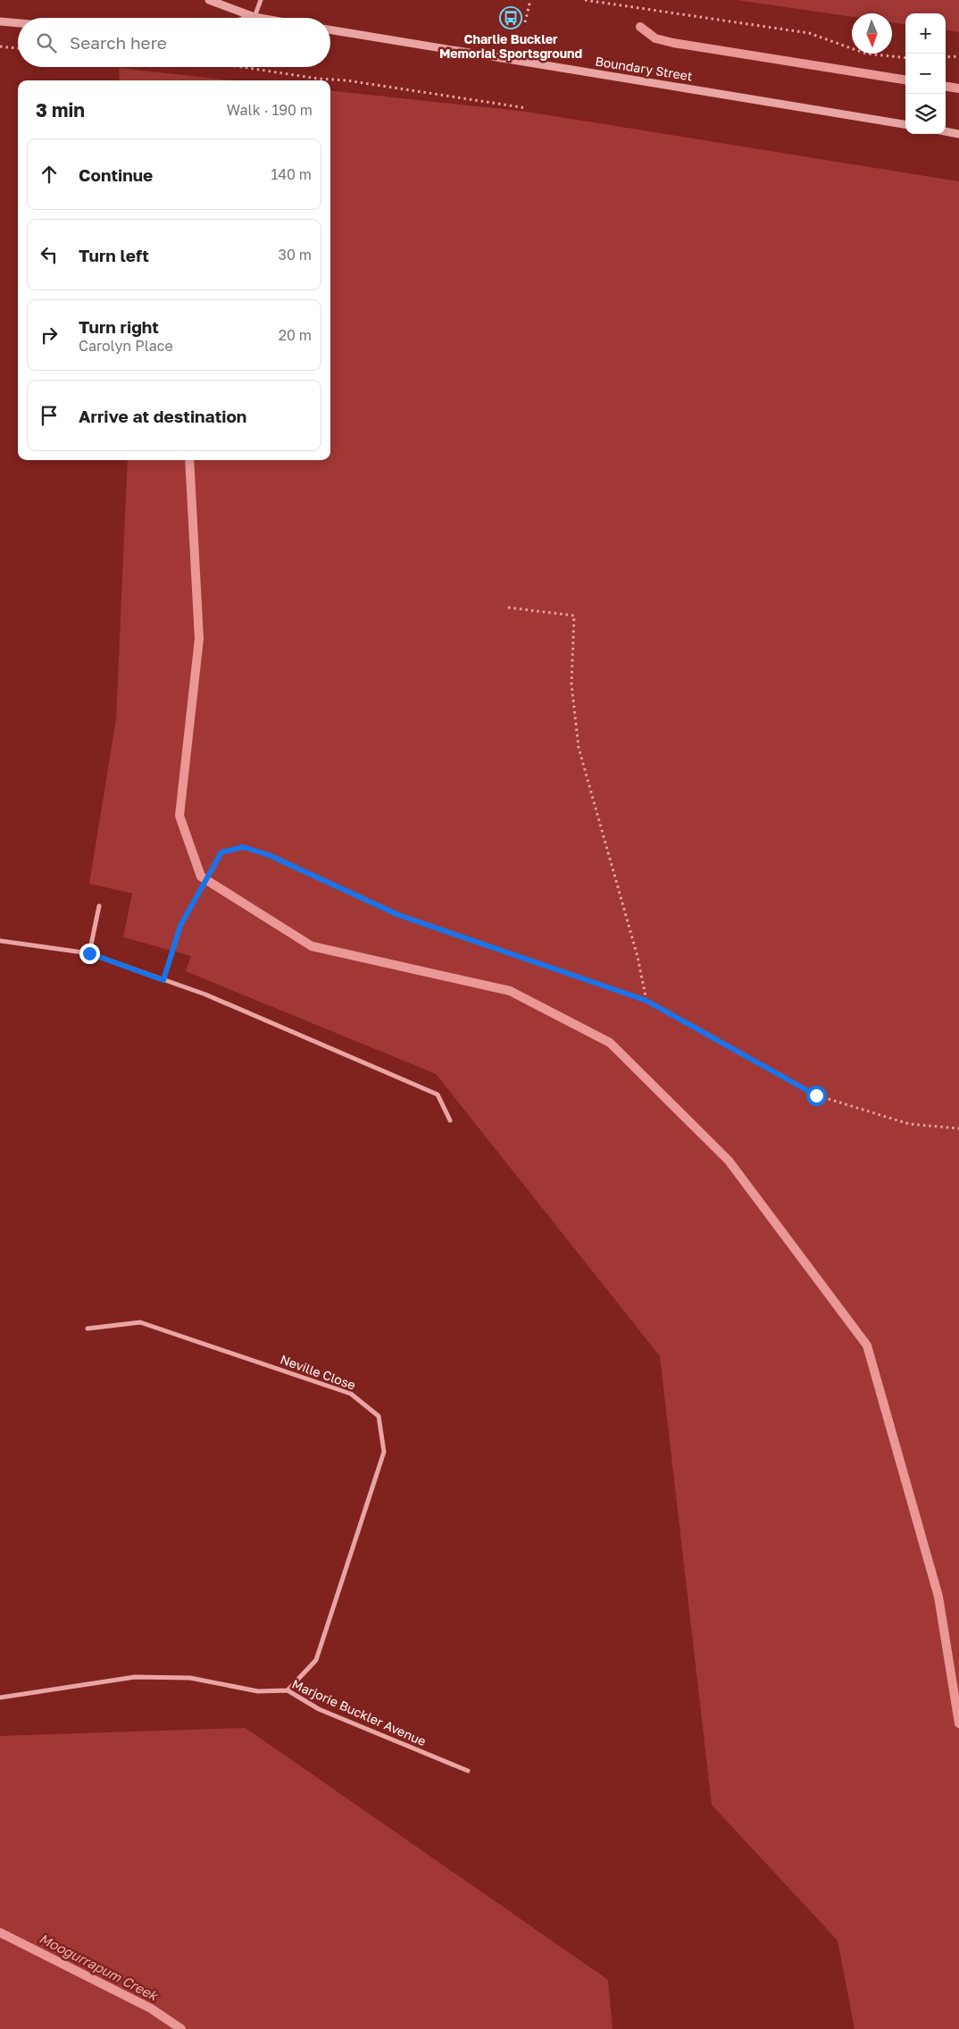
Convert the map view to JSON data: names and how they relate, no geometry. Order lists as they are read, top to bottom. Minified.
{"streets":{"street":["Boundary Street","Neville Close","Marjorie Buckler Avenue"]},"crossings":[["Neville Close","Marjorie Buckler Avenue"]],"water":["Moogurrapum Creek"],"places":{"bus stop":["Charlie Buckler Memorial Sportsground"]},"north":"bottom","page":{"map_buttons":["+","−"],"search":"Search here","heading":["3 min","Walk · 190 m"],"list":[["Continue","140 m"],["Turn left","30 m"],["Turn right","Carolyn Place","20 m"],"Arrive at destination"]}}
